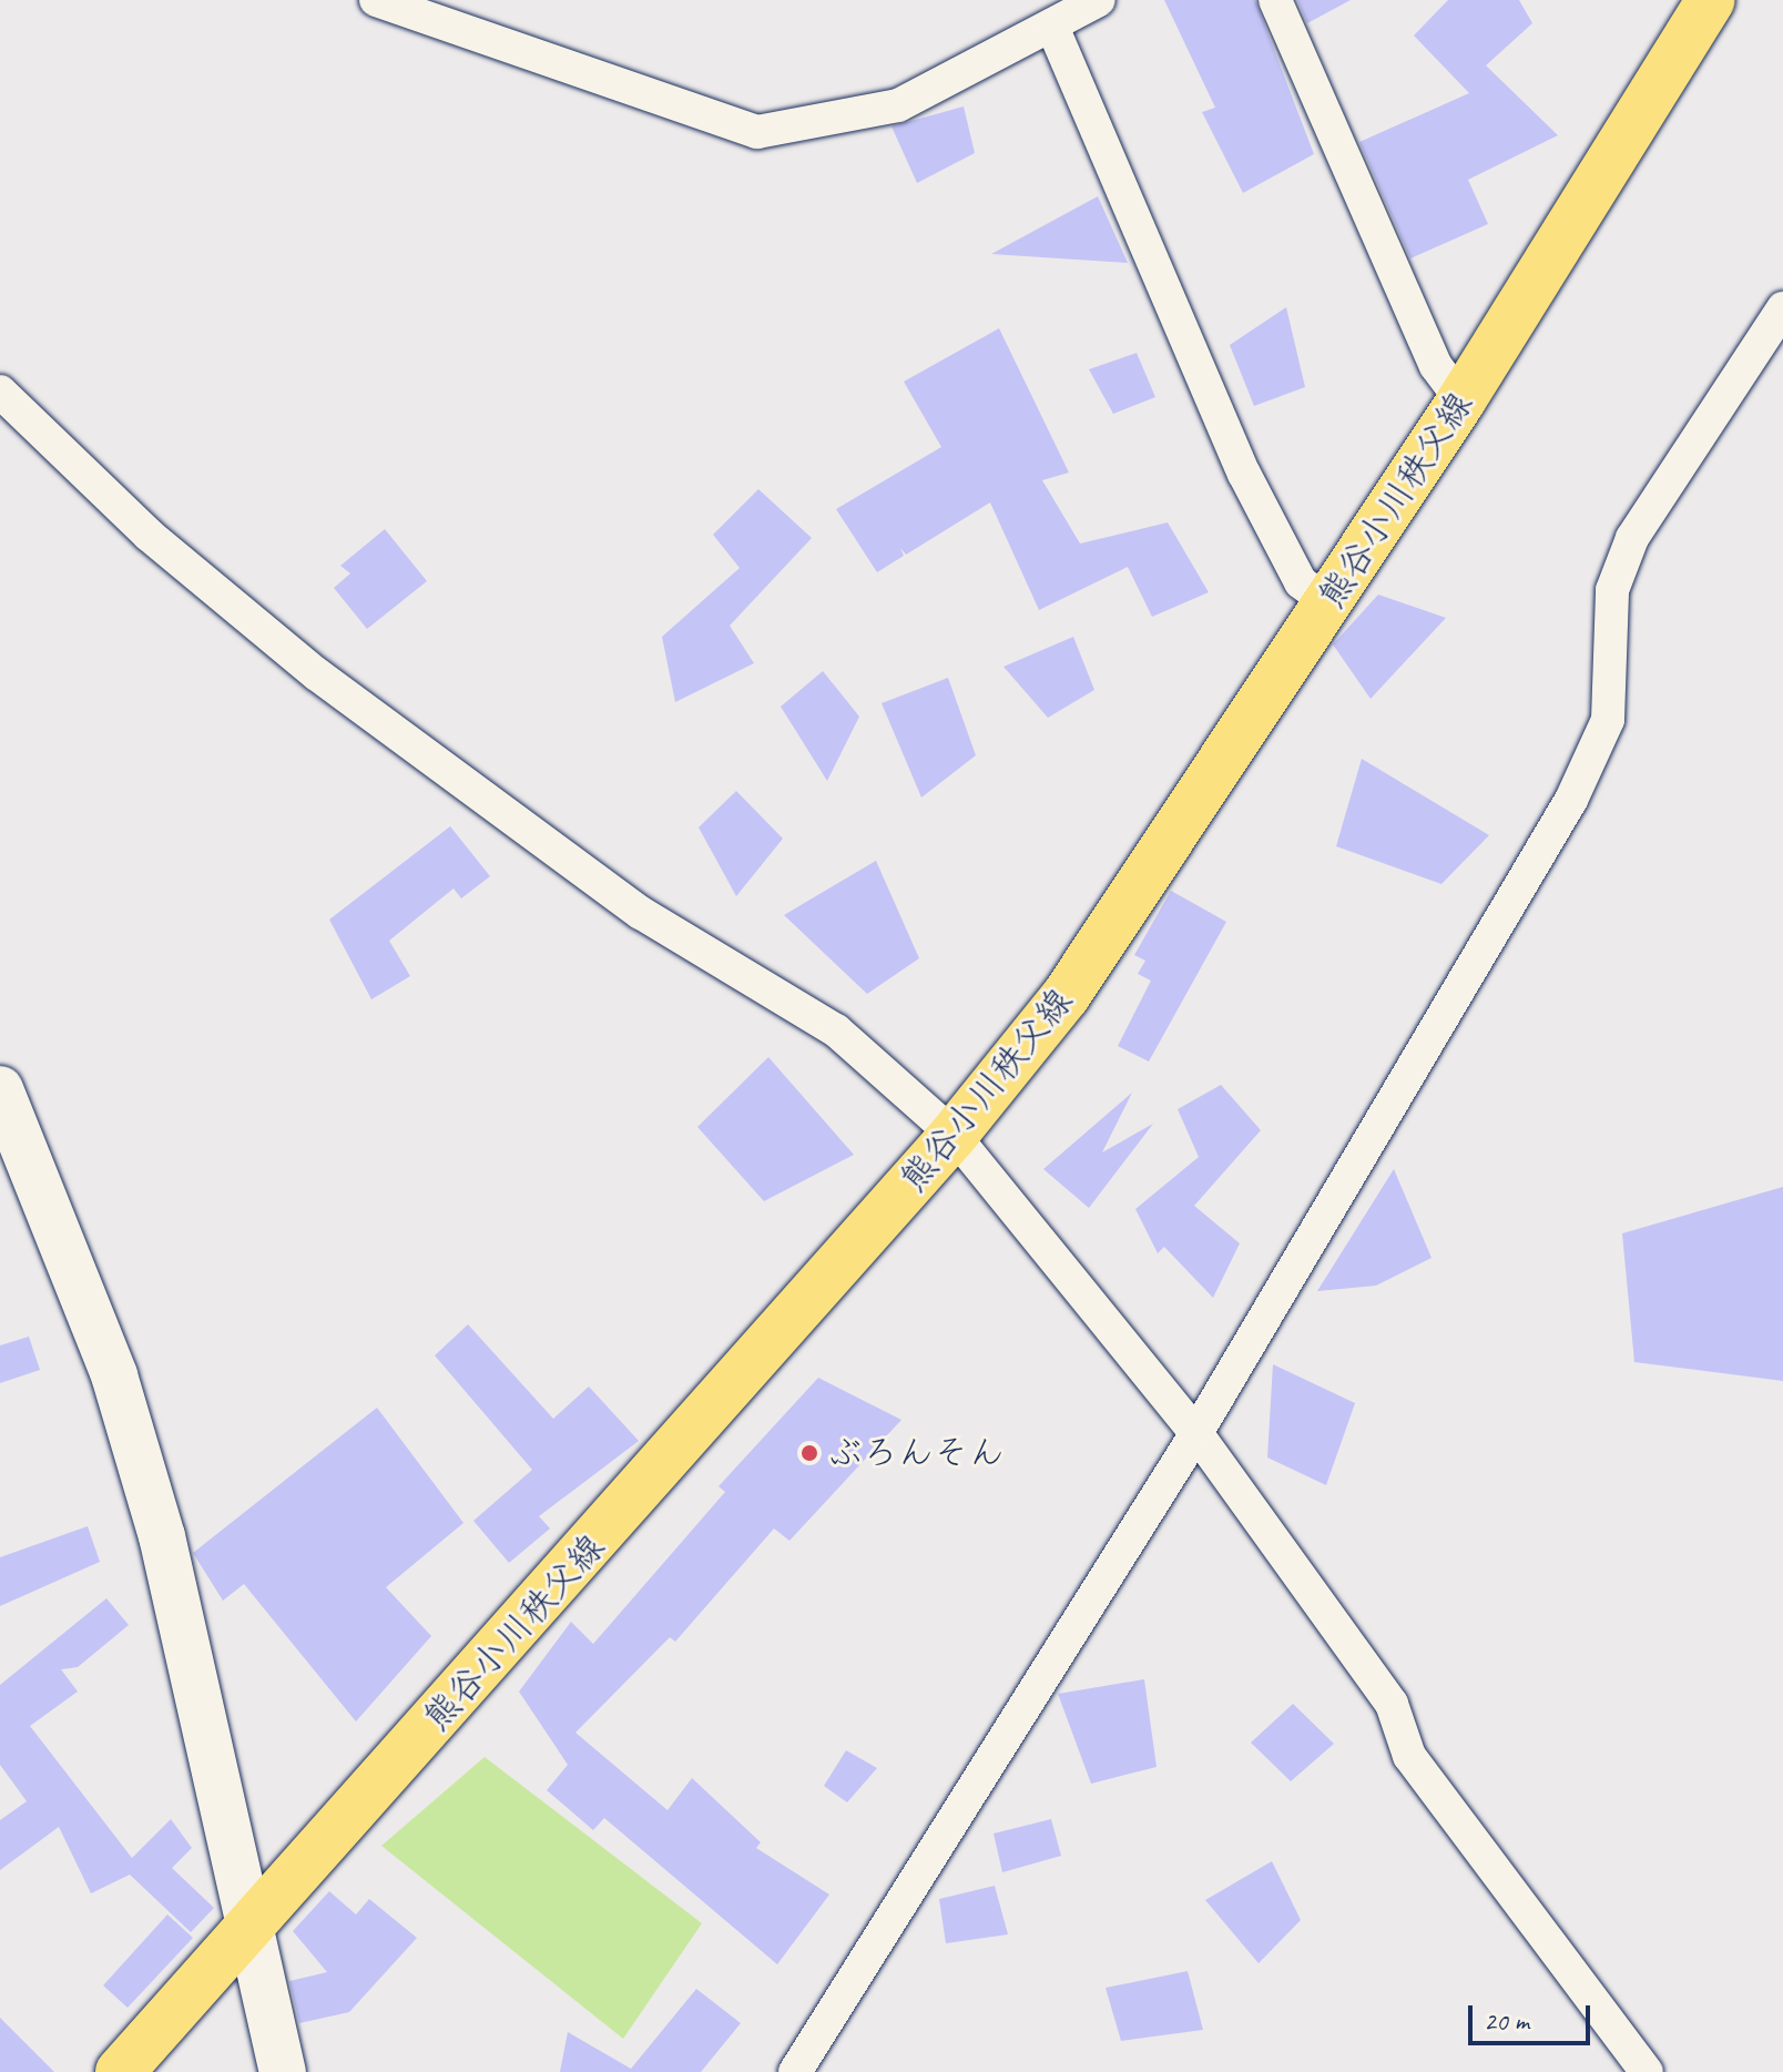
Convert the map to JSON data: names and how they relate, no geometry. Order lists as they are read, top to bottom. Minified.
{"streets":{"main road":["熊谷小川秩父線"]},"places":["ぶろんそん"],"scale_bar":"20 m"}
